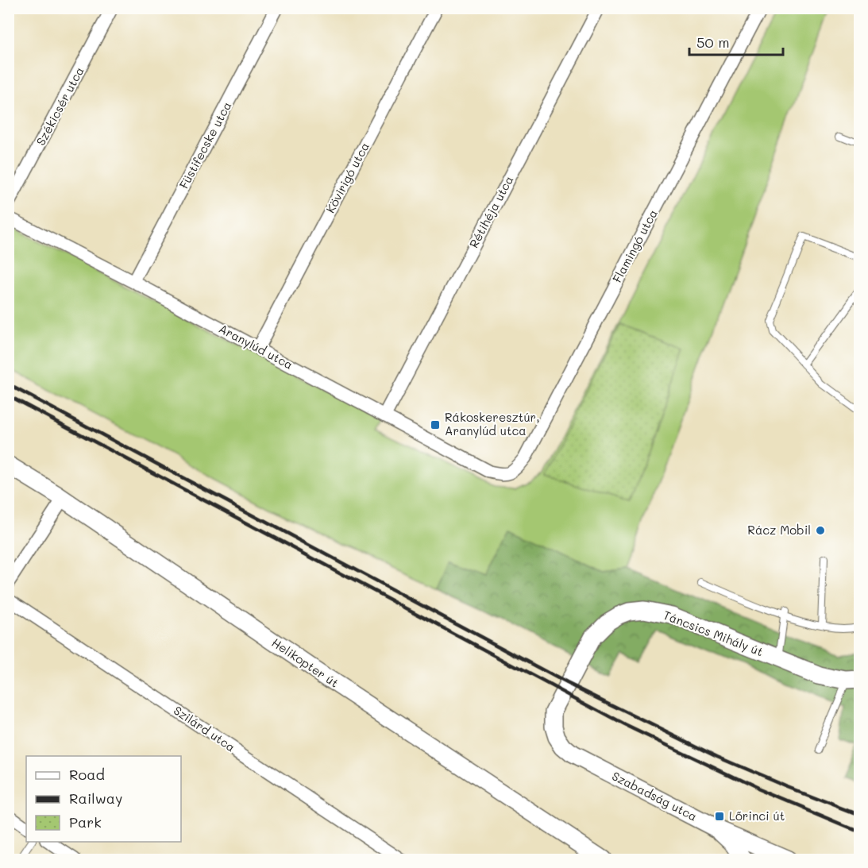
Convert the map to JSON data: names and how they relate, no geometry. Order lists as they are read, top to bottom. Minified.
{"streets":{"street":["Székicsér utca","Füstifecske utca","Kövirigó utca","Rétihéja utca","Flamingó utca","Aranylúd utca","Táncsics Mihály út","Helikopter út","Szilárd utca","Szabadság utca"]},"crossings":[["Füstifecske utca","Aranylúd utca"],["Kövirigó utca","Aranylúd utca"],["Rétihéja utca","Aranylúd utca"],["Flamingó utca","Aranylúd utca"],["Táncsics Mihály út","Szabadság utca"]],"places":{"transit":["Rákoskeresztúr, Aranylúd utca","Lőrinci út"],"other":["Rácz Mobil"]},"legend":["Road","Railway","Park"],"scale_bar":"50 m"}
